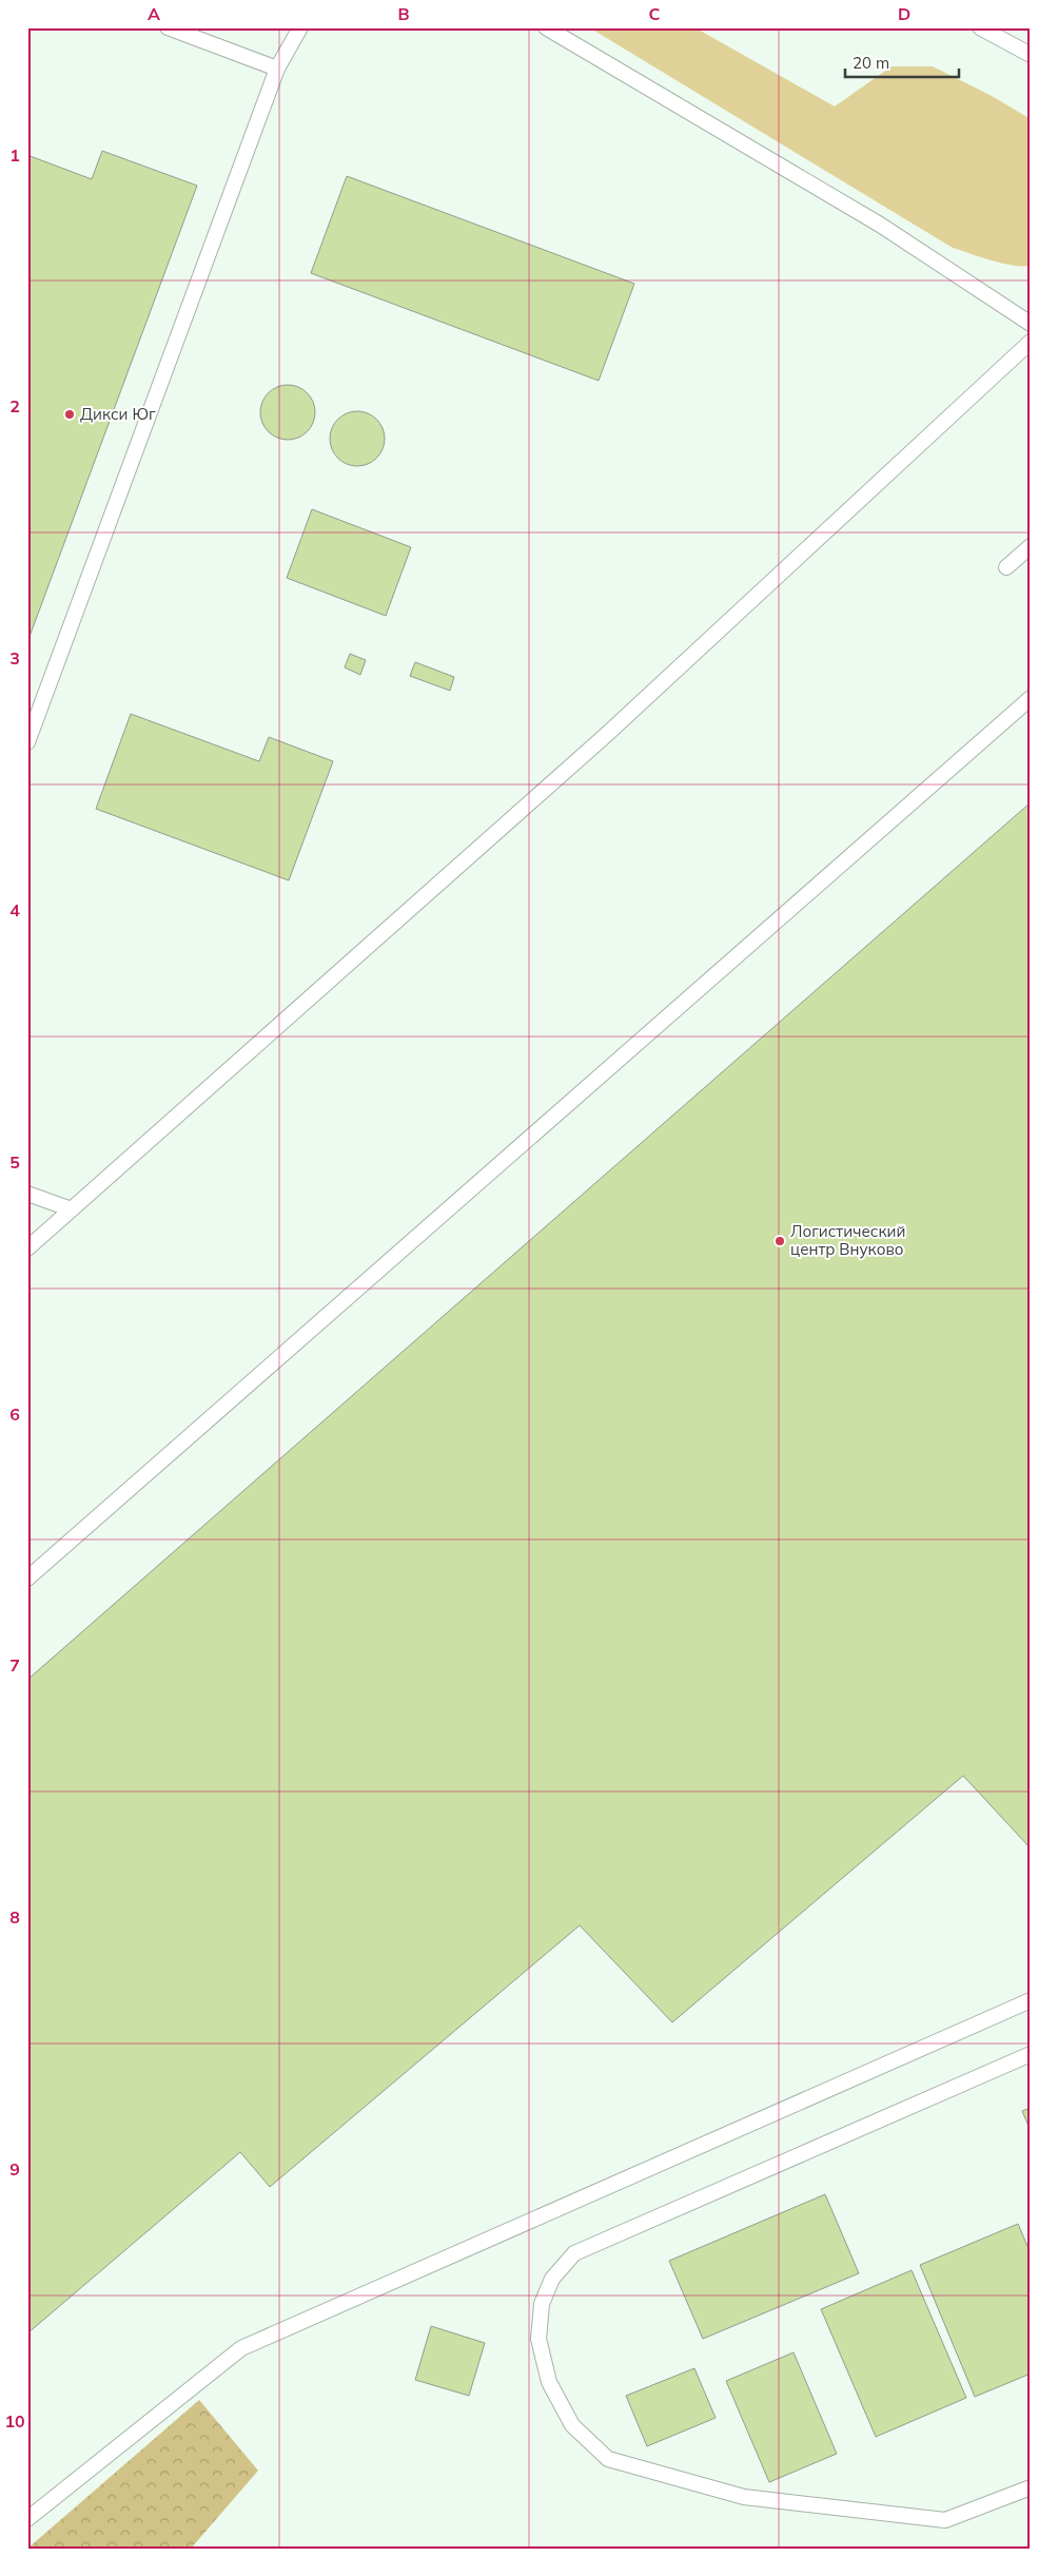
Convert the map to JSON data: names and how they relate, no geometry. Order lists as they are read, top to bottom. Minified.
{"places":["Дикси Юг","Логистический центр Внуково"],"scale_bar":"20 m","grid":{"columns":["A","B","C","D"],"rows":["1","2","3","4","5","6","7","8","9","10"]}}
